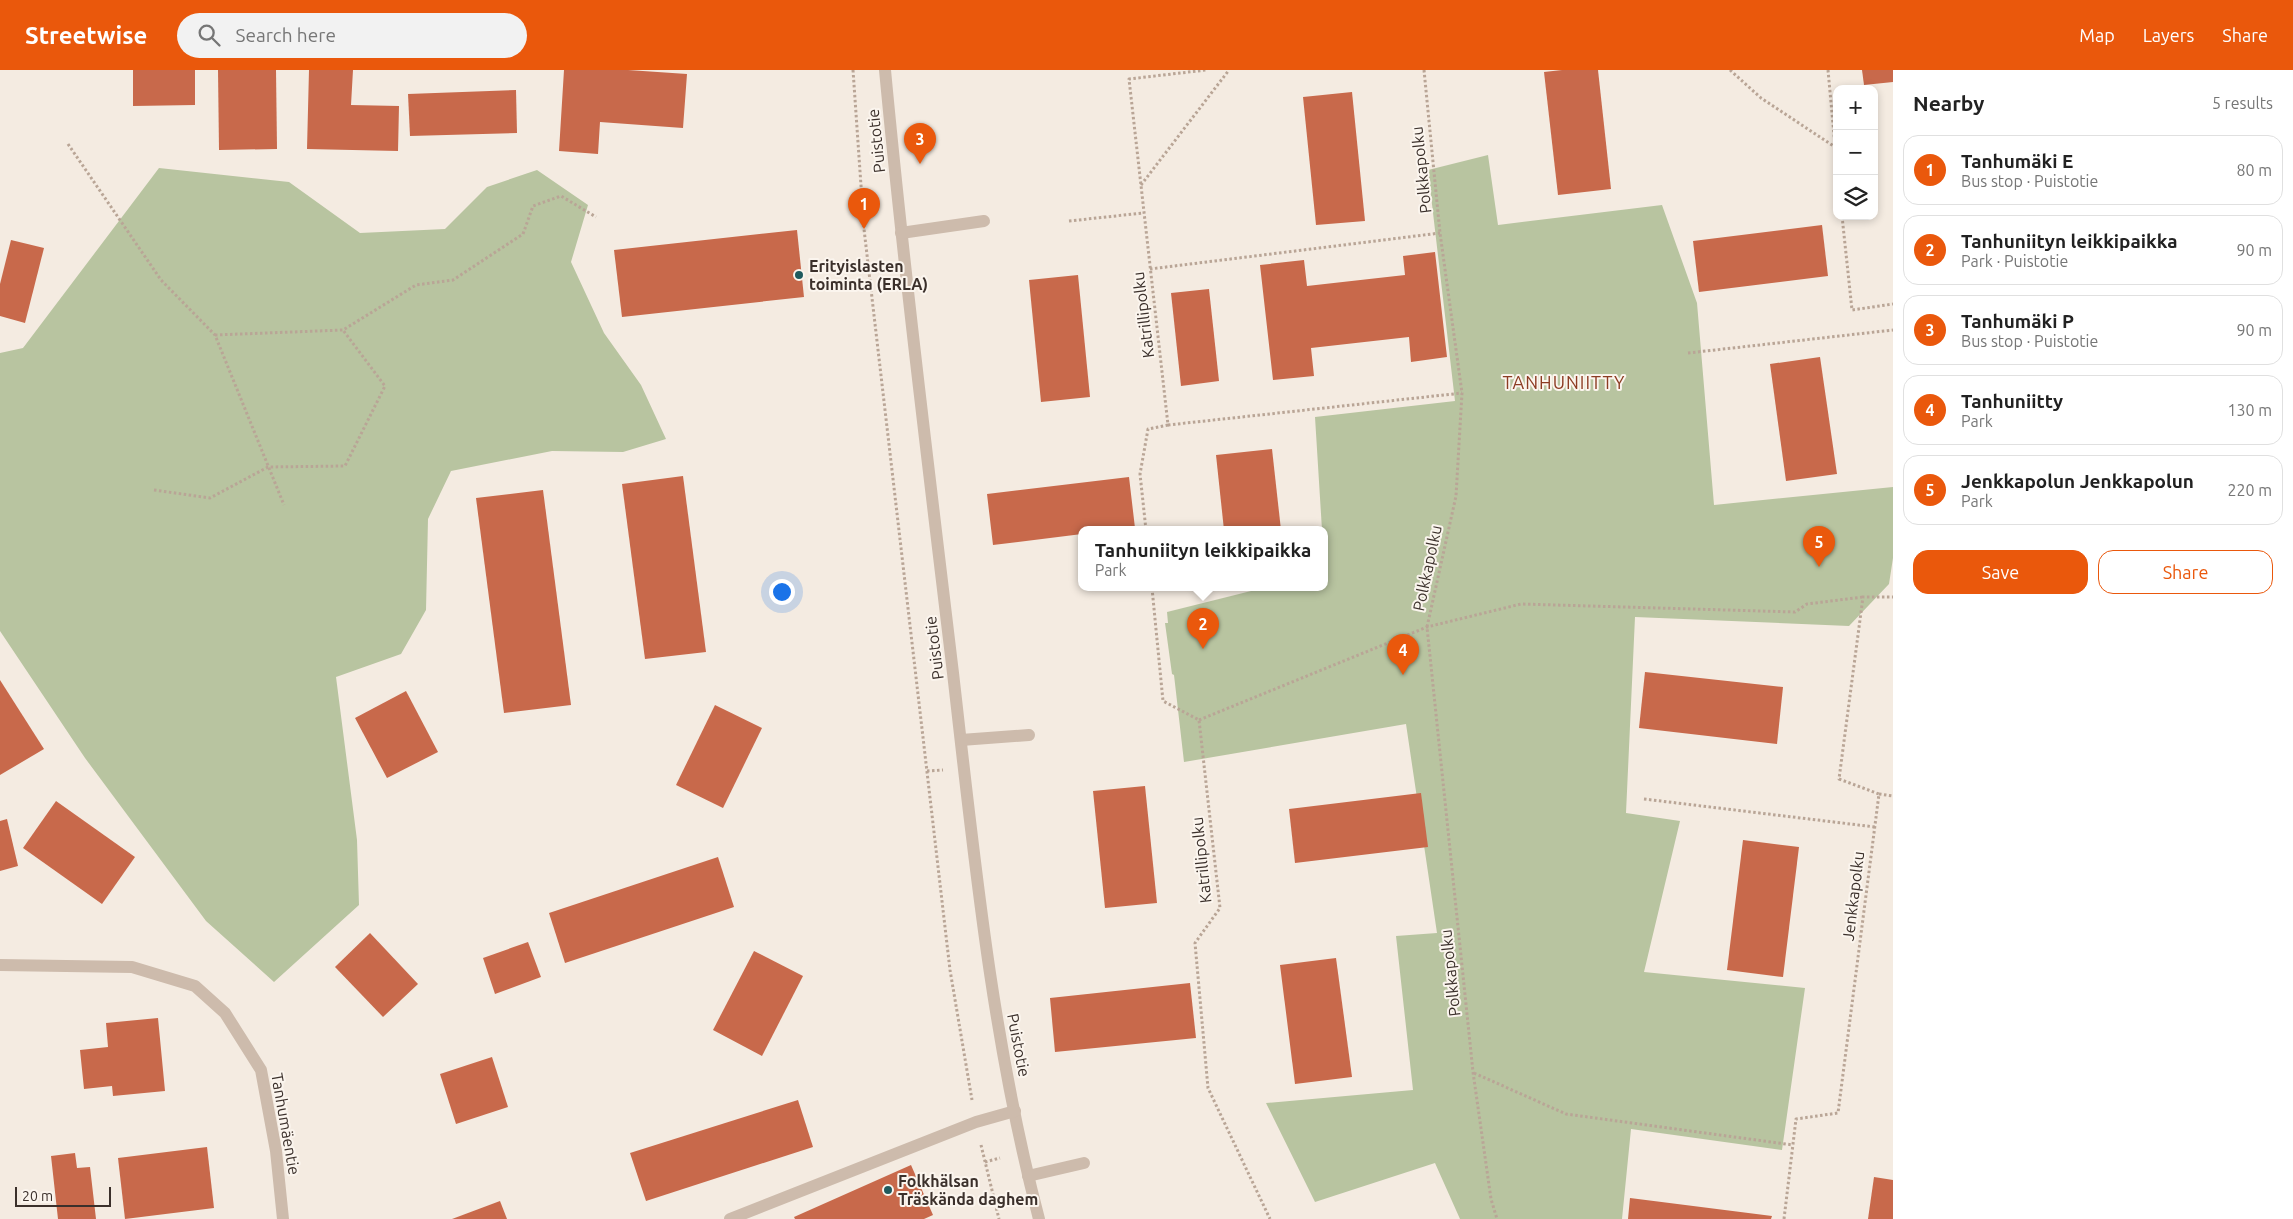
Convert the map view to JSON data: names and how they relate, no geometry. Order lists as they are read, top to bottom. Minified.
{"streets":{"street":["Puistotie","Tanhumäentie"],"path":["Polkkapolku","Katrillipolku","Jenkkapolku"]},"districts":["TANHUNIITTY"],"places":["Erityislasten toiminta (ERLA)","Folkhälsan Träskända daghem"],"scale_bar":"20 m","page":{"header":"Streetwise","search":"Search here","nav":["Map","Layers","Share"],"heading":["Nearby","5 results"],"map_buttons":["+","−"],"pins":["3","1","5","2","4"],"list":[{"mark":"1","name":"Tanhumäki E","note":"Bus stop · Puistotie","value":"80 m"},{"mark":"2","name":"Tanhuniityn leikkipaikka","note":"Park · Puistotie","value":"90 m"},{"mark":"3","name":"Tanhumäki P","note":"Bus stop · Puistotie","value":"90 m"},{"mark":"4","name":"Tanhuniitty","note":"Park","value":"130 m"},{"mark":"5","name":"Jenkkapolun Jenkkapolun","note":"Park","value":"220 m"}],"popup":["Tanhuniityn leikkipaikka","Park"],"buttons":["Save","Share"],"scale":"20 m"}}
